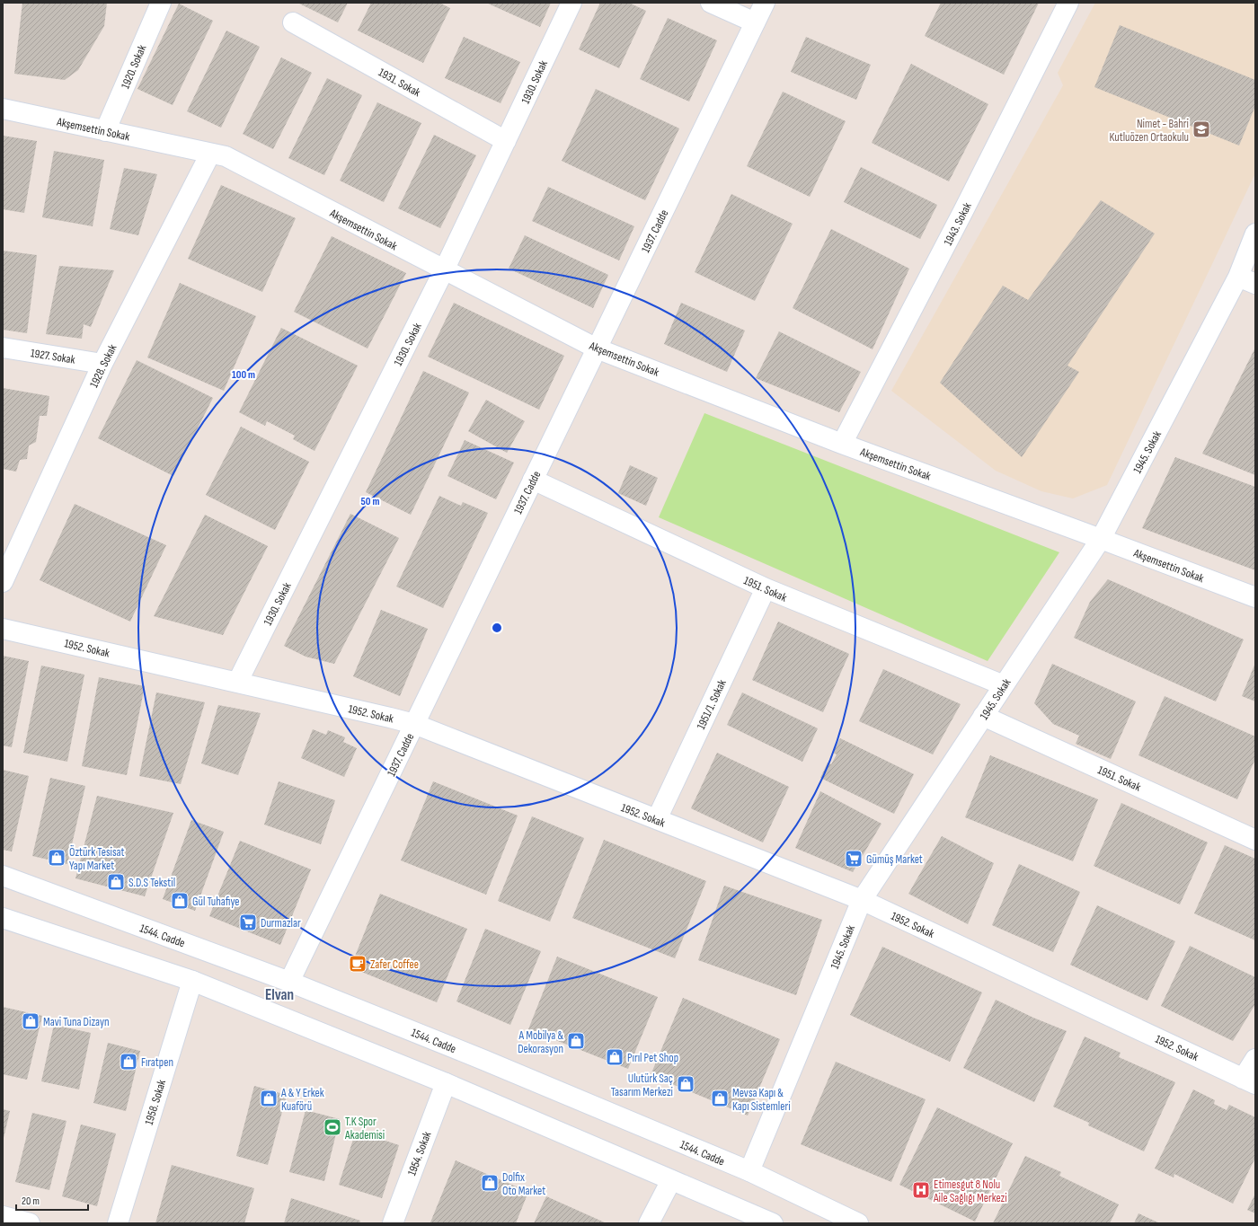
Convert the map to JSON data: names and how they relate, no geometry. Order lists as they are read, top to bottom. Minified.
{"streets":{"street":["1920. Sokak","1931. Sokak","1930. Sokak","Akşemsettin Sokak","1943. Sokak","1937. Cadde","1927. Sokak","1928. Sokak","1945. Sokak","1951. Sokak","1952. Sokak","1951/1. Sokak","1544. Cadde","1958. Sokak","1954. Sokak"]},"crossings":[["1920. Sokak","Akşemsettin Sokak"],["1931. Sokak","1930. Sokak"],["1930. Sokak","Akşemsettin Sokak"],["1930. Sokak","1952. Sokak"],["Akşemsettin Sokak","1943. Sokak"],["Akşemsettin Sokak","1937. Cadde"],["Akşemsettin Sokak","1928. Sokak"],["Akşemsettin Sokak","1945. Sokak"],["1937. Cadde","1951. Sokak"],["1937. Cadde","1952. Sokak"],["1937. Cadde","1544. Cadde"],["1927. Sokak","1928. Sokak"],["1945. Sokak","1951. Sokak"],["1945. Sokak","1952. Sokak"],["1945. Sokak","1544. Cadde"],["1951. Sokak","1951/1. Sokak"],["1952. Sokak","1951/1. Sokak"]],"districts":["Elvan"],"places":{"school or university":["Nimet - Bahri Kutluözen Ortaokulu"],"shop":["Öztürk Tesisat Yapı Market","S.D.S Tekstil","Gül Tuhafiye","Mavi Tuna Dizayn","A Mobilya & Dekorasyon","Pırıl Pet Shop","Fıratpen","Ulutürk Saç Tasarım Merkezi","A & Y Erkek Kuaförü","Mevsa Kapı & Kapı Sistemleri","Dolfix Oto Market"],"supermarket":["Gümüş Market","Durmazlar"],"cafe":["Zafer Coffee"],"sports":["T.K Spor Akademisi"],"hospital":["Etimesgut 8 Nolu Aile Sağlığı Merkezi"]},"scale_bar":"20 m","rings":["100 m","50 m"]}
